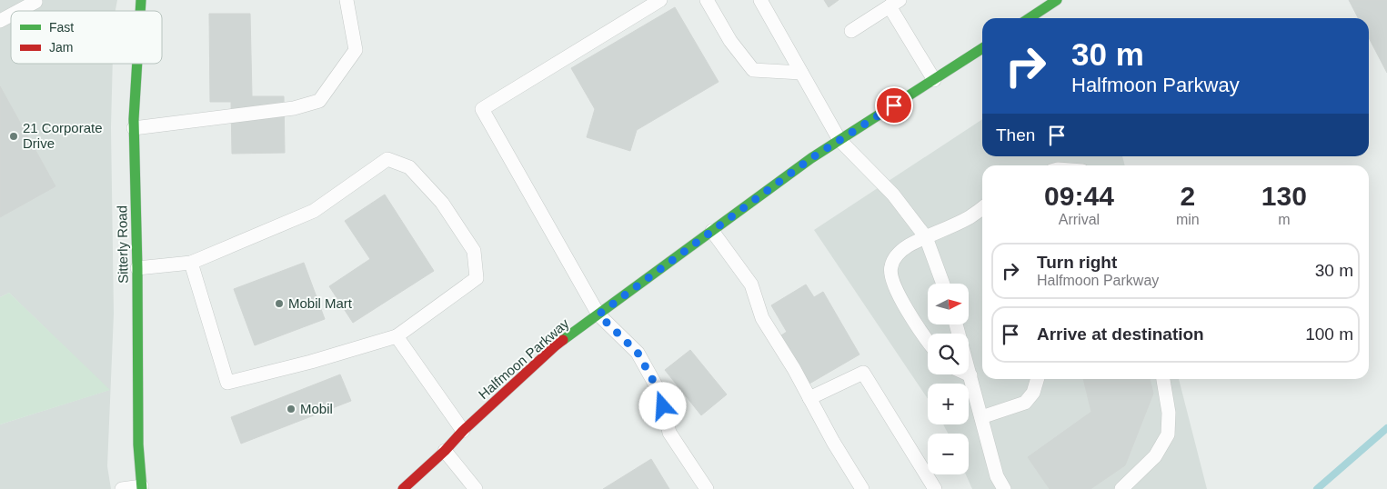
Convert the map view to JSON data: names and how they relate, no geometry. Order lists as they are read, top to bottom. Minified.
{"streets":{"main road":["Sitterly Road","Halfmoon Parkway"]},"places":["21 Corporate Drive","Mobil Mart","Mobil"],"legend":["Fast","Jam"],"north":"right","page":{"turn":["30 m","Halfmoon Parkway"],"then":"Then","eta":["09:44","Arrival","2","min","130","m"],"list":[{"name":"Turn right","note":"Halfmoon Parkway","value":"30 m"},{"name":"Arrive at destination","value":"100 m"}],"map_buttons":["+","−"]}}
